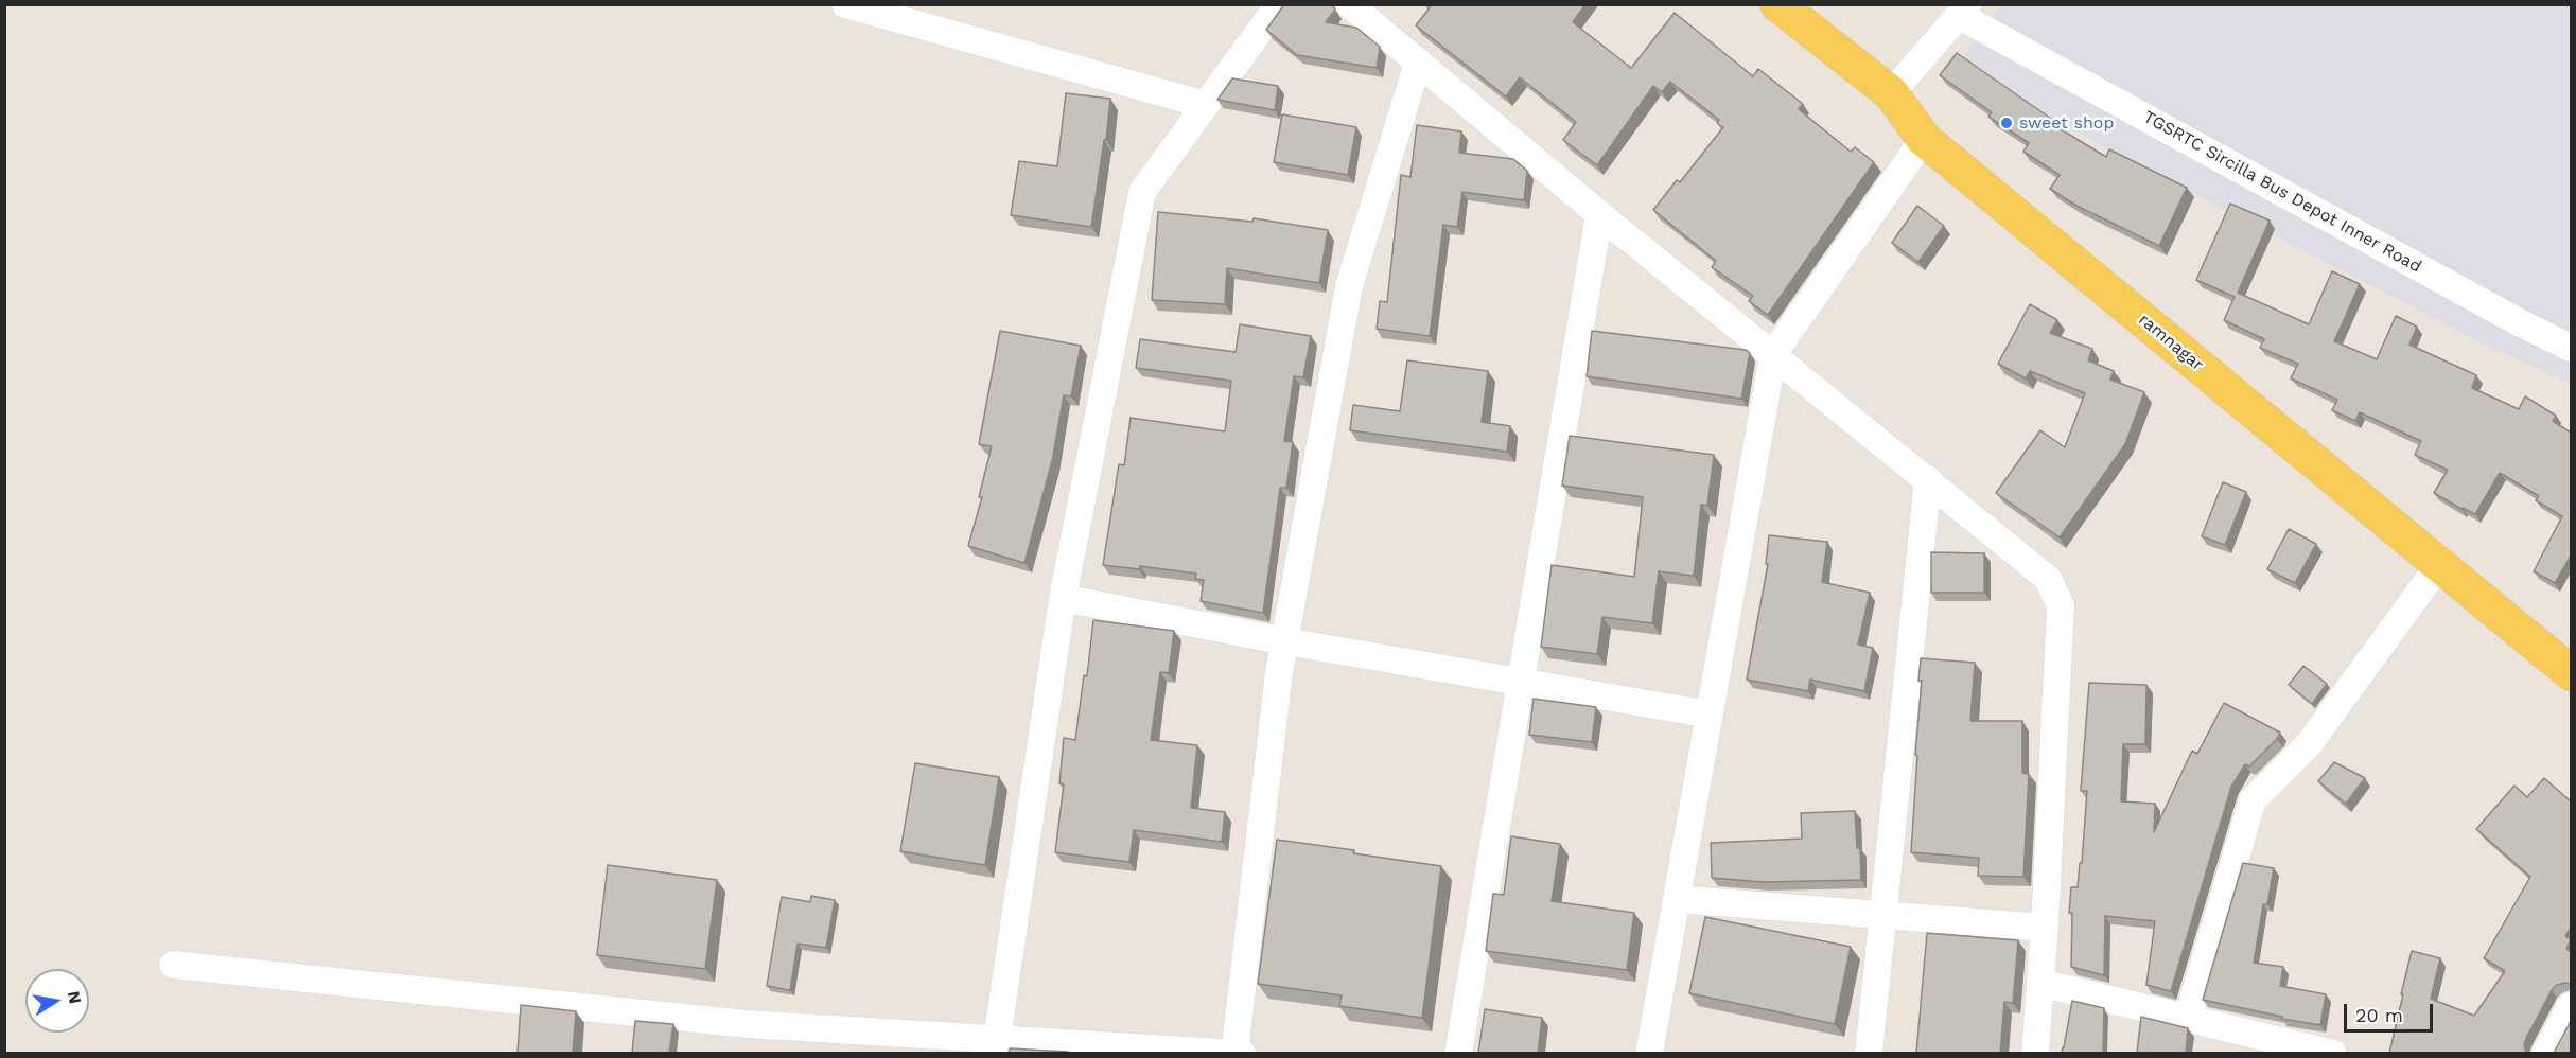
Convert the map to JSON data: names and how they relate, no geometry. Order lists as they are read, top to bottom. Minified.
{"streets":{"main road":["ramnagar"],"street":["TGSRTC Sircilla Bus Depot Inner Road"]},"crossings":[["TGSRTC Sircilla Bus Depot Inner Road","ramnagar"]],"places":["sweet shop"],"scale_bar":"20 m","north":"right"}
